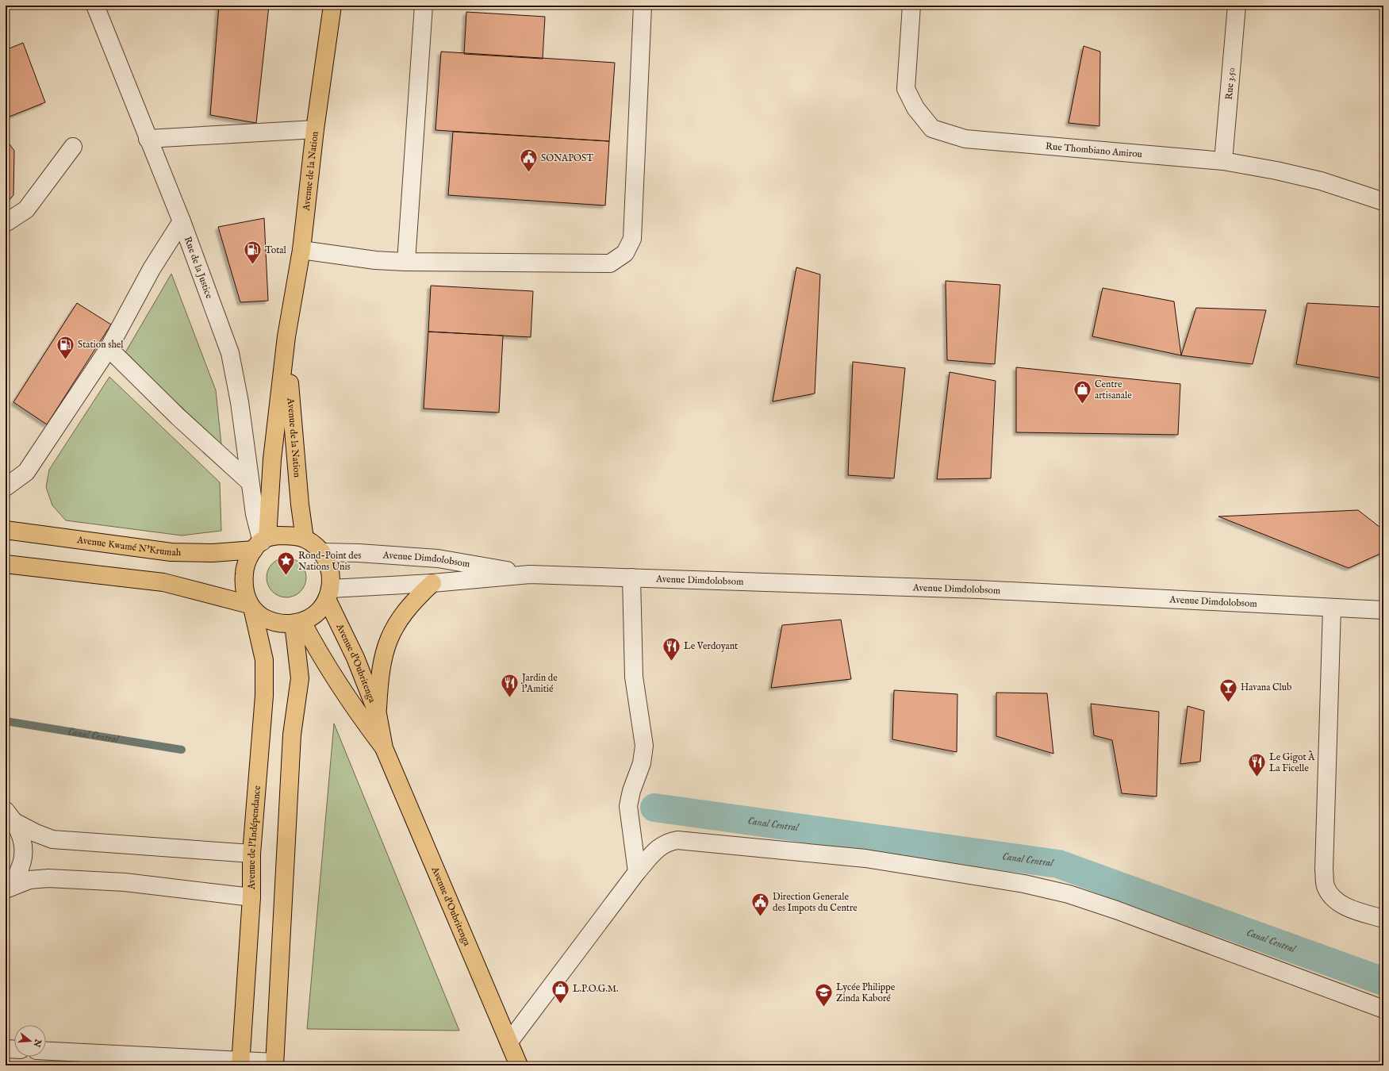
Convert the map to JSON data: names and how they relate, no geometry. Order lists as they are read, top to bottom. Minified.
{"streets":{"main road":["Avenue de la Nation","Avenue Kwamé N'Krumah","Avenue d'Oubritenga","Avenue de l'Indépendance"],"street":["Rue 3.50","Rue Thombiano Amirou","Rue de la Justice","Avenue Dimdolobsom"]},"crossings":[["Rue 3.50","Rue Thombiano Amirou"],["Avenue de la Nation","Rue de la Justice"],["Avenue de la Nation","Avenue Kwamé N'Krumah"],["Avenue de la Nation","Avenue Dimdolobsom"],["Avenue de la Nation","Avenue d'Oubritenga"],["Avenue de la Nation","Avenue de l'Indépendance"],["Rue de la Justice","Avenue Kwamé N'Krumah"],["Rue de la Justice","Avenue Dimdolobsom"],["Rue de la Justice","Avenue d'Oubritenga"],["Rue de la Justice","Avenue de l'Indépendance"],["Avenue Kwamé N'Krumah","Avenue Dimdolobsom"],["Avenue Kwamé N'Krumah","Avenue d'Oubritenga"],["Avenue Kwamé N'Krumah","Avenue de l'Indépendance"],["Avenue Dimdolobsom","Avenue d'Oubritenga"],["Avenue Dimdolobsom","Avenue de l'Indépendance"],["Avenue d'Oubritenga","Avenue de l'Indépendance"]],"water":["Canal Central"],"places":{"public building":["SONAPOST","Direction Generale des Impots du Centre"],"fuel station":["Total","Station shel"],"shop":["Centre artisanale","L.P.O.G.M."],"place":["Rond-Point des Nations Unis"],"restaurant":["Le Verdoyant","Jardin de l'Amitié","Le Gigot À La Ficelle"],"bar":["Havana Club"],"school or university":["Lycée Philippe Zinda Kaboré"]},"north":"right"}
